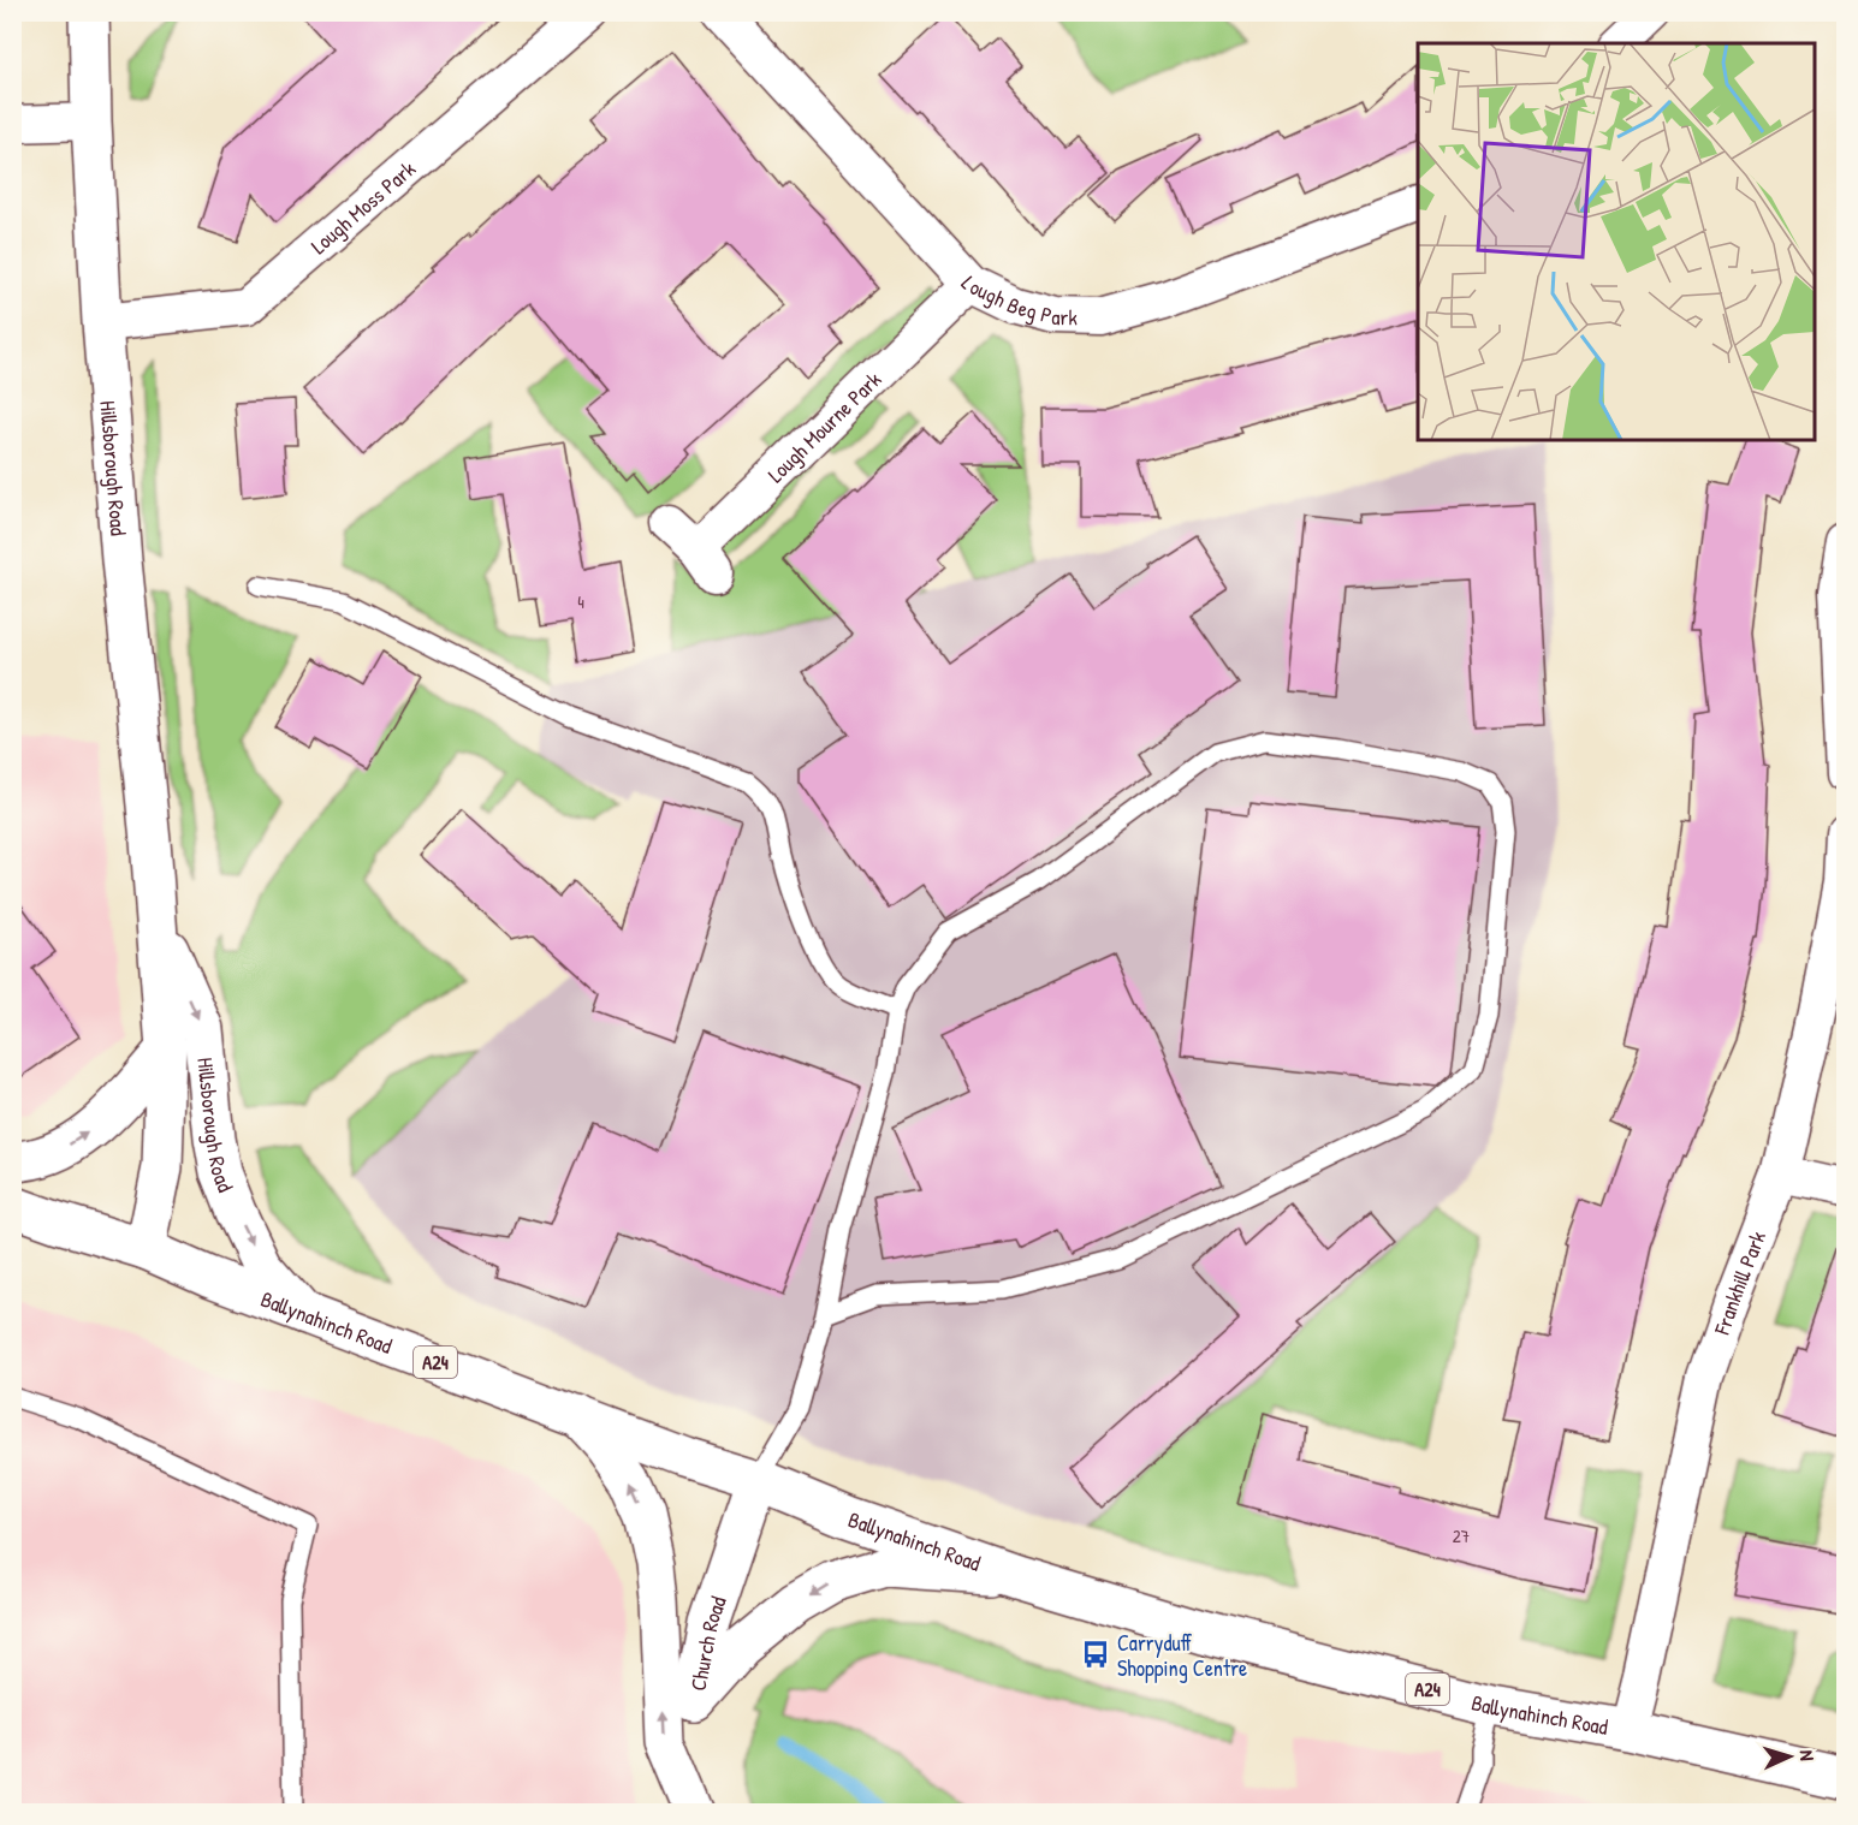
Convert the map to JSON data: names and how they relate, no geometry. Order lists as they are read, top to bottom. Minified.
{"streets":{"main road":["Hillsborough Road","Ballynahinch Road","A24","Church Road"],"street":["Lough Moss Park","Lough Beg Park","Lough Mourne Park","Frankhill Park"]},"crossings":[["Lough Moss Park","Hillsborough Road"],["Lough Beg Park","Lough Mourne Park"],["Hillsborough Road","Ballynahinch Road"],["Frankhill Park","Ballynahinch Road"],["Ballynahinch Road","Church Road"]],"places":{"bus stop":["Carryduff Shopping Centre"]},"house_numbers":["4","27"],"north":"right"}
